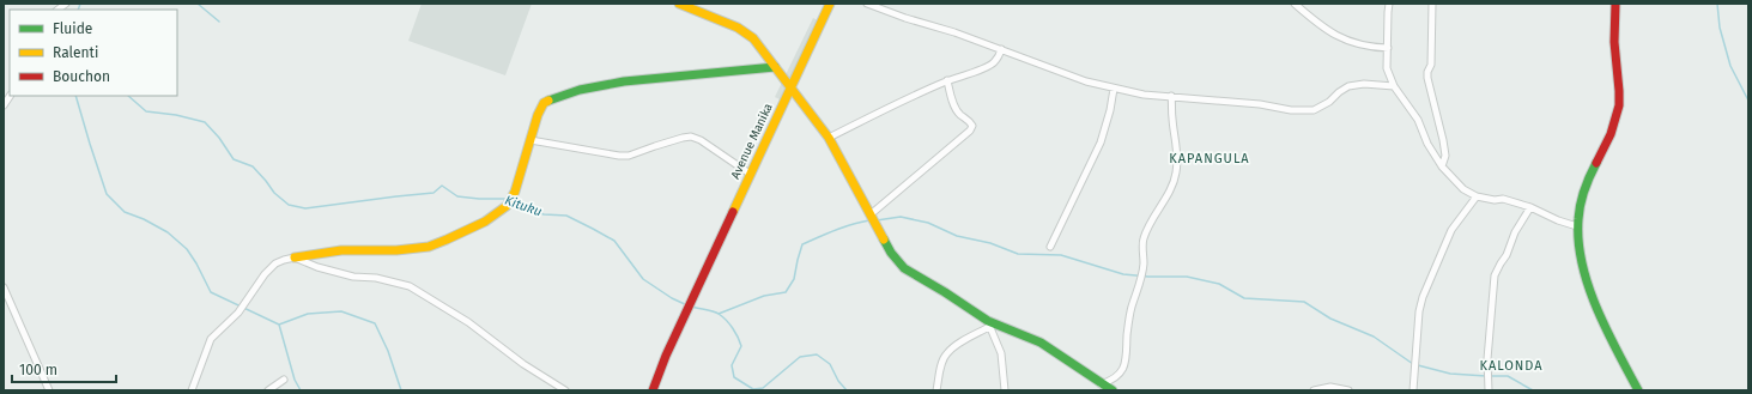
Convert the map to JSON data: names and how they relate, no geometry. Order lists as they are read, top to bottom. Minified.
{"streets":{"street":["Avenue Manika"]},"districts":["KAPANGULA","KALONDA"],"water":["Kituku"],"legend":["Fluide","Ralenti","Bouchon"],"scale_bar":"100 m"}
